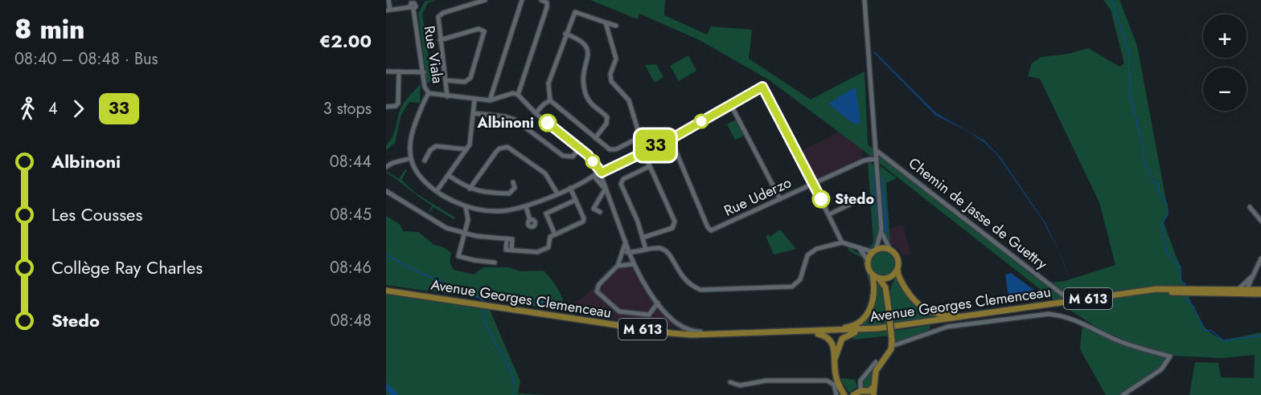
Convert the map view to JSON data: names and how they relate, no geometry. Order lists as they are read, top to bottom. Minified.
{"streets":{"main road":["Avenue Georges Clemenceau","M 613"],"street":["Rue Viala","Rue Uderzo","Chemin de Jasse de Guettry"]},"crossings":[["Avenue Georges Clemenceau","M 613"]],"places":["Albinoni","Stedo"],"lines":["bus line 33"],"page":{"heading":["8 min","08:40 – 08:48 · Bus","€2.00"],"on_map":"33","map_buttons":["+","−"],"legs":["4","33","3 stops"],"list":[{"name":"Albinoni","value":"08:44"},{"name":"Les Cousses","value":"08:45"},{"name":"Collège Ray Charles","value":"08:46"},{"name":"Stedo","value":"08:48"}]}}
